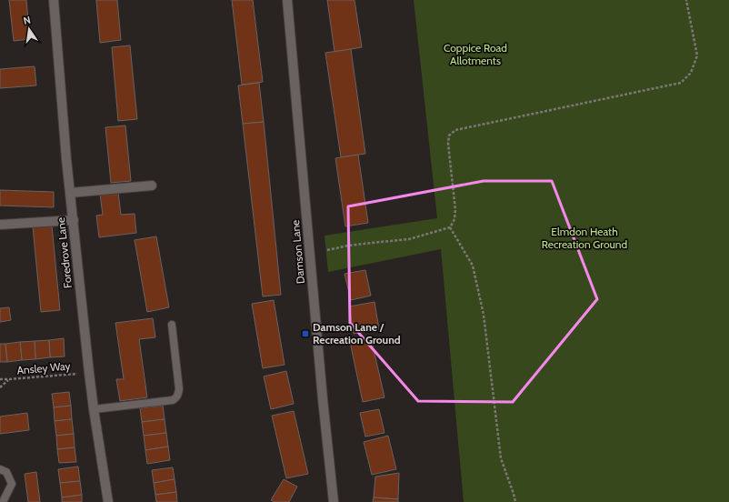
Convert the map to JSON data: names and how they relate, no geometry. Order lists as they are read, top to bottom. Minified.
{"streets":{"street":["Damson Lane","Foredrove Lane"],"path":["Ansley Way"]},"crossings":[["Foredrove Lane","Ansley Way"]],"parks":["Coppice Road Allotments","Elmdon Heath Recreation Ground"],"places":{"transit":["Damson Lane / Recreation Ground"]},"north":"top"}
